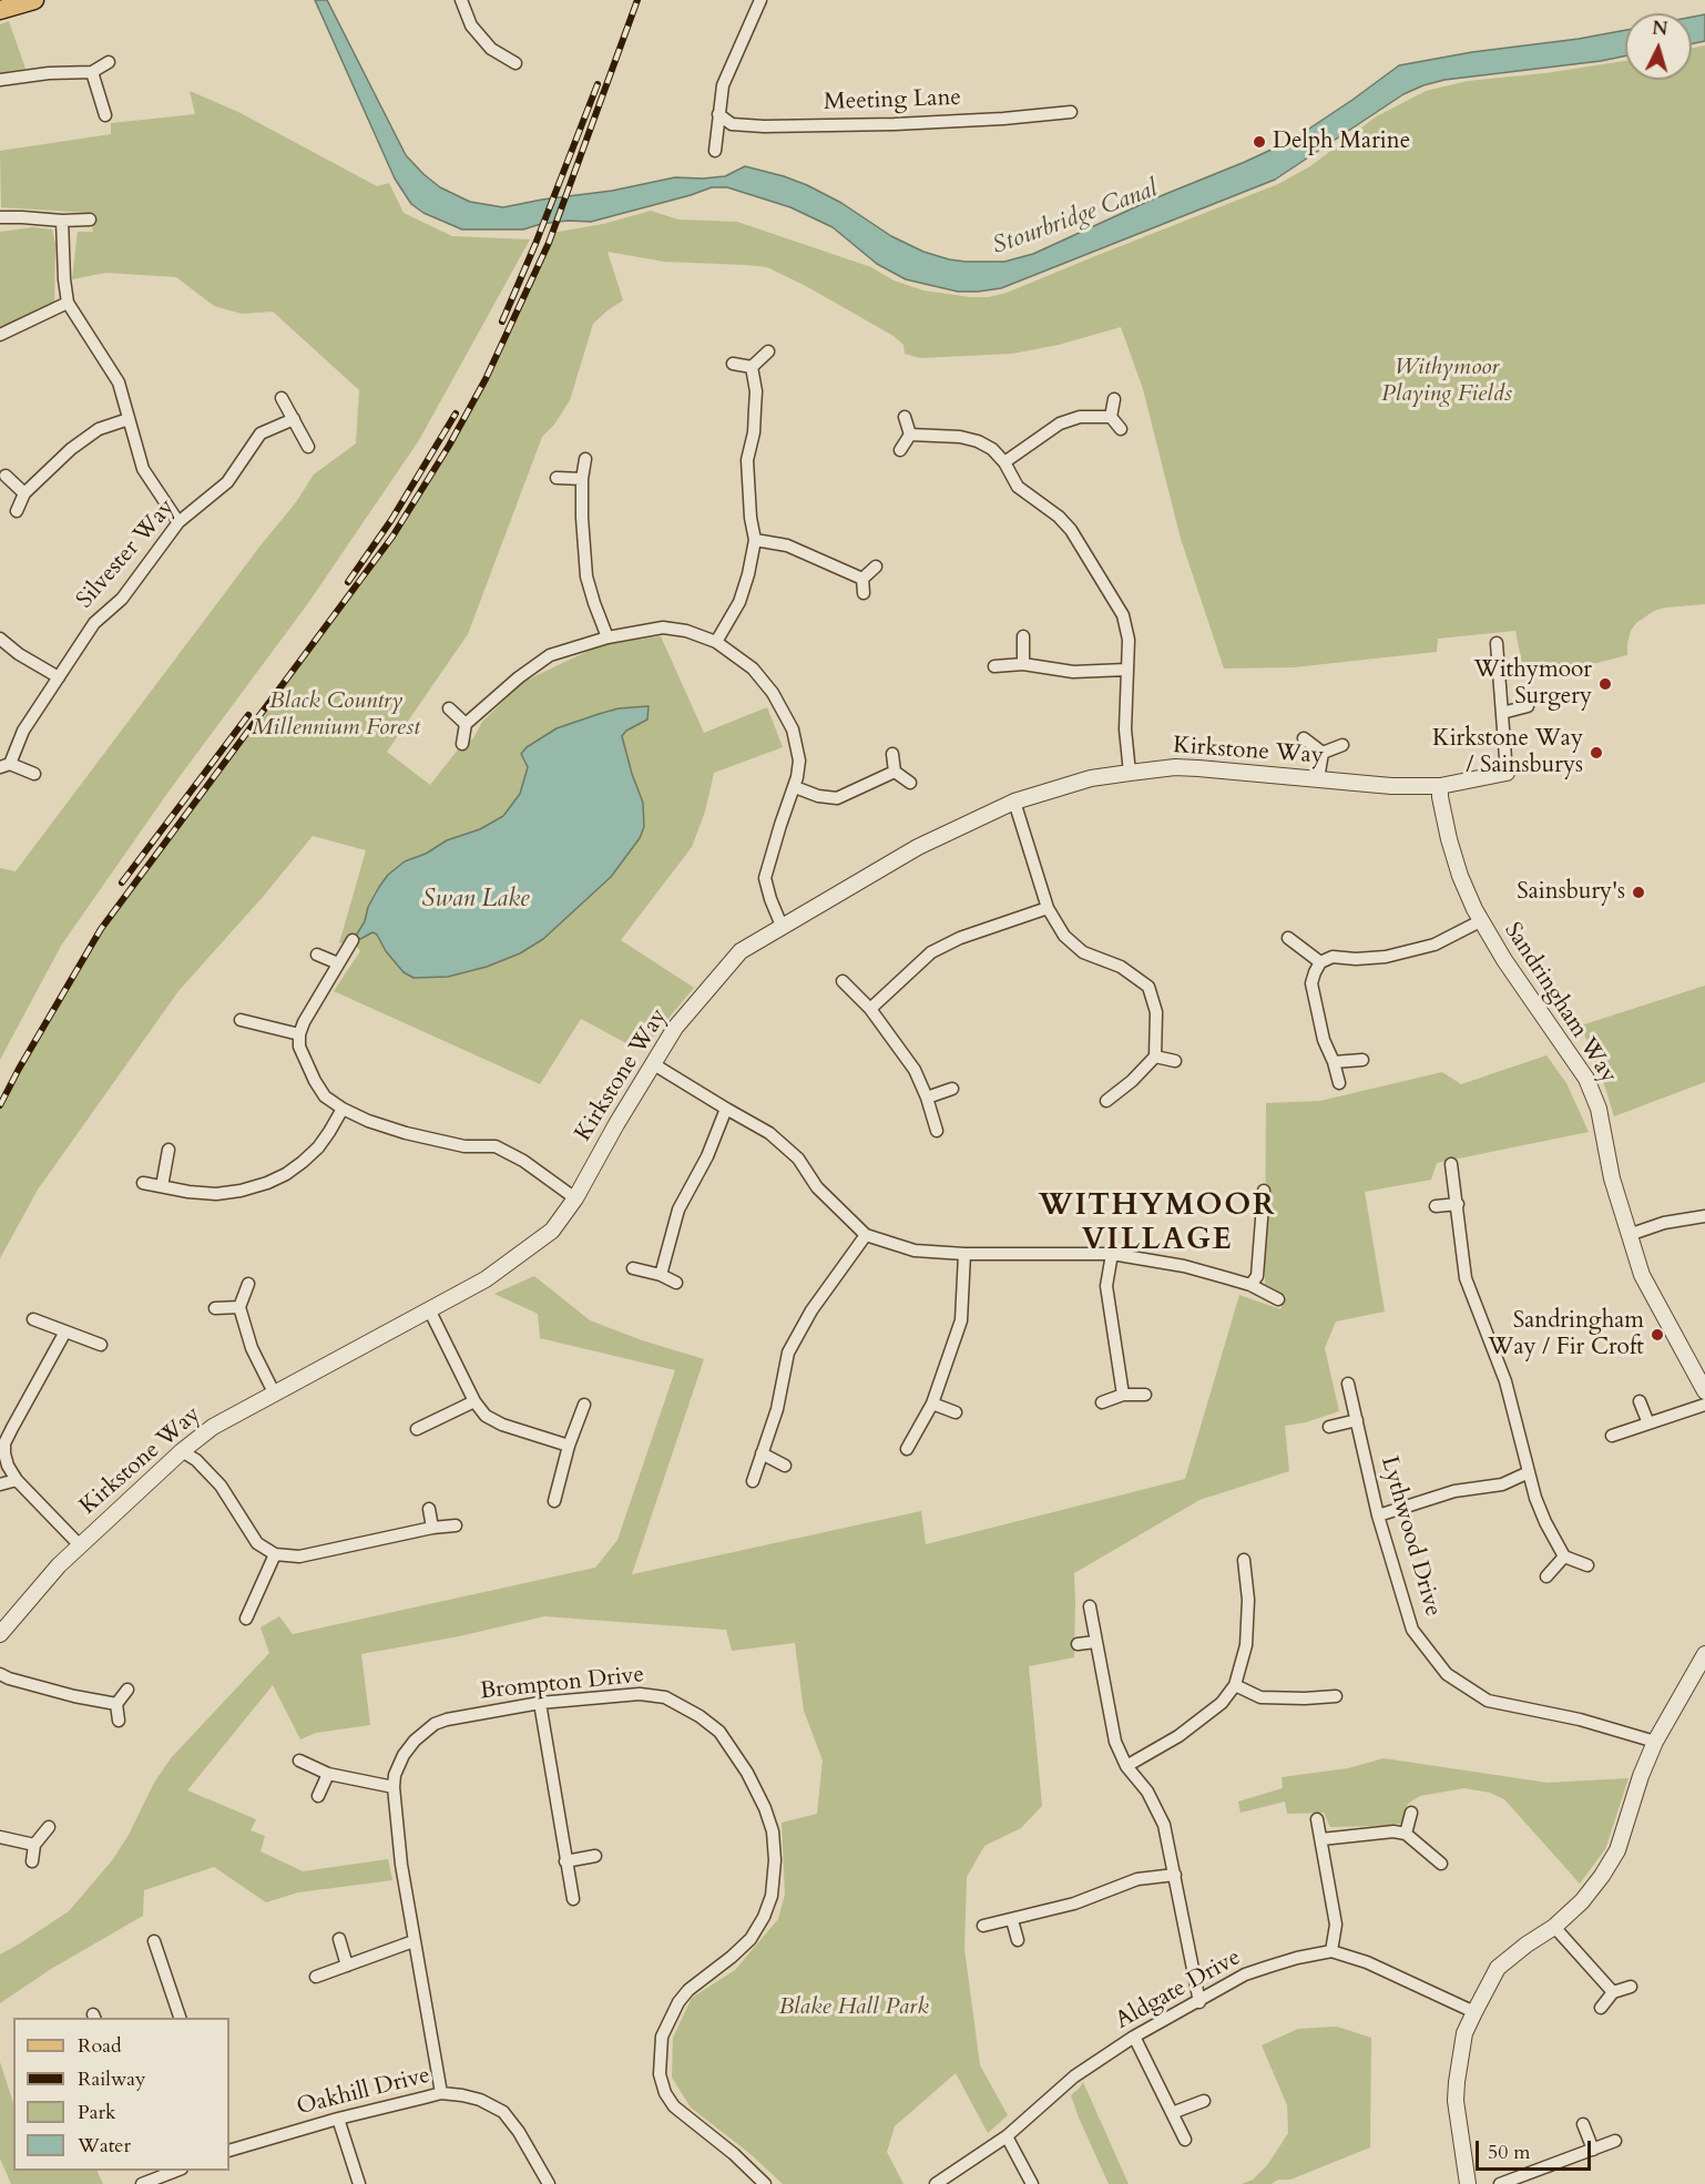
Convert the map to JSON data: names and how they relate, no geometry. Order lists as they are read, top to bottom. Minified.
{"streets":{"street":["Meeting Lane","Silvester Way","Kirkstone Way","Sandringham Way","Lythwood Drive","Brompton Drive","Aldgate Drive","Oakhill Drive"]},"crossings":[["Kirkstone Way","Sandringham Way"],["Brompton Drive","Oakhill Drive"]],"districts":["WITHYMOOR VILLAGE"],"water":["Stourbridge Canal","Swan Lake"],"parks":["Withymoor Playing Fields","Black Country Millennium Forest","Blake Hall Park"],"places":["Delph Marine","Withymoor Surgery","Kirkstone Way / Sainsburys","Sainsbury's","Sandringham Way / Fir Croft"],"legend":["Road","Railway","Park","Water"],"scale_bar":"50 m","north":"top"}
